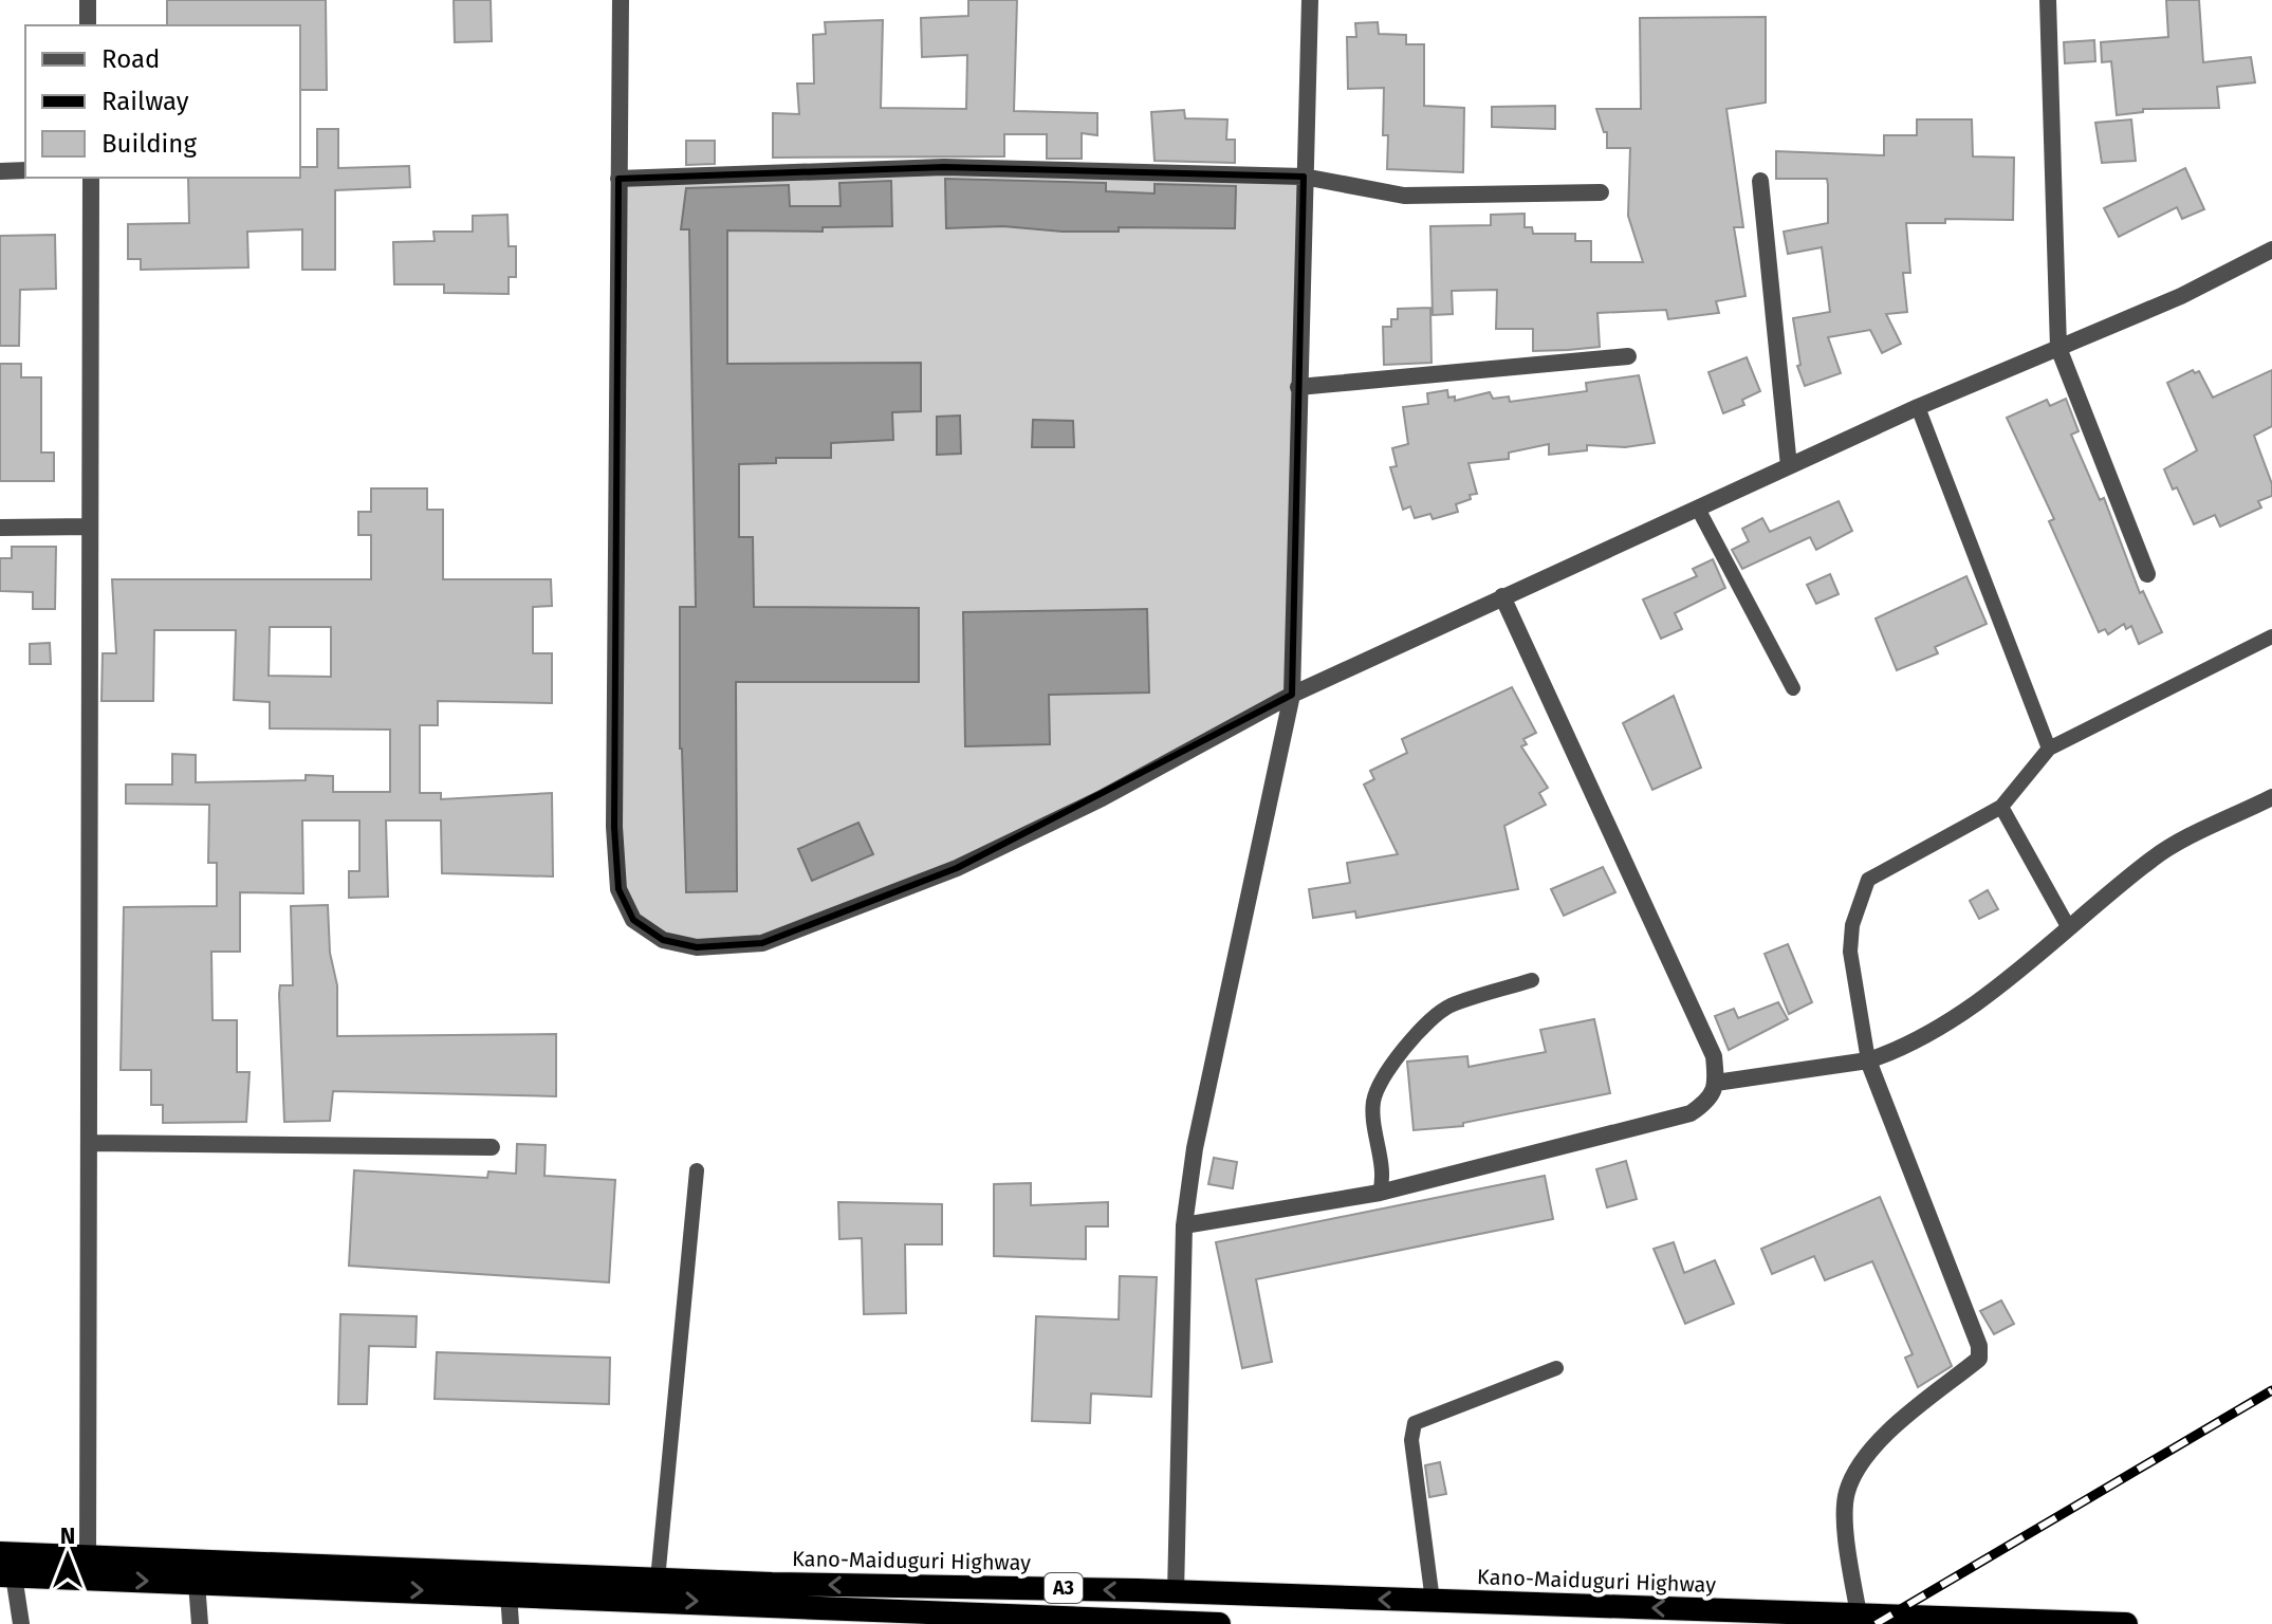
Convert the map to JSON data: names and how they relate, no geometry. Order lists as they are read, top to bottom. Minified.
{"streets":{"highway":["Kano-Maiduguri Highway","A3"]},"legend":["Road","Railway","Building"],"north":"top"}
